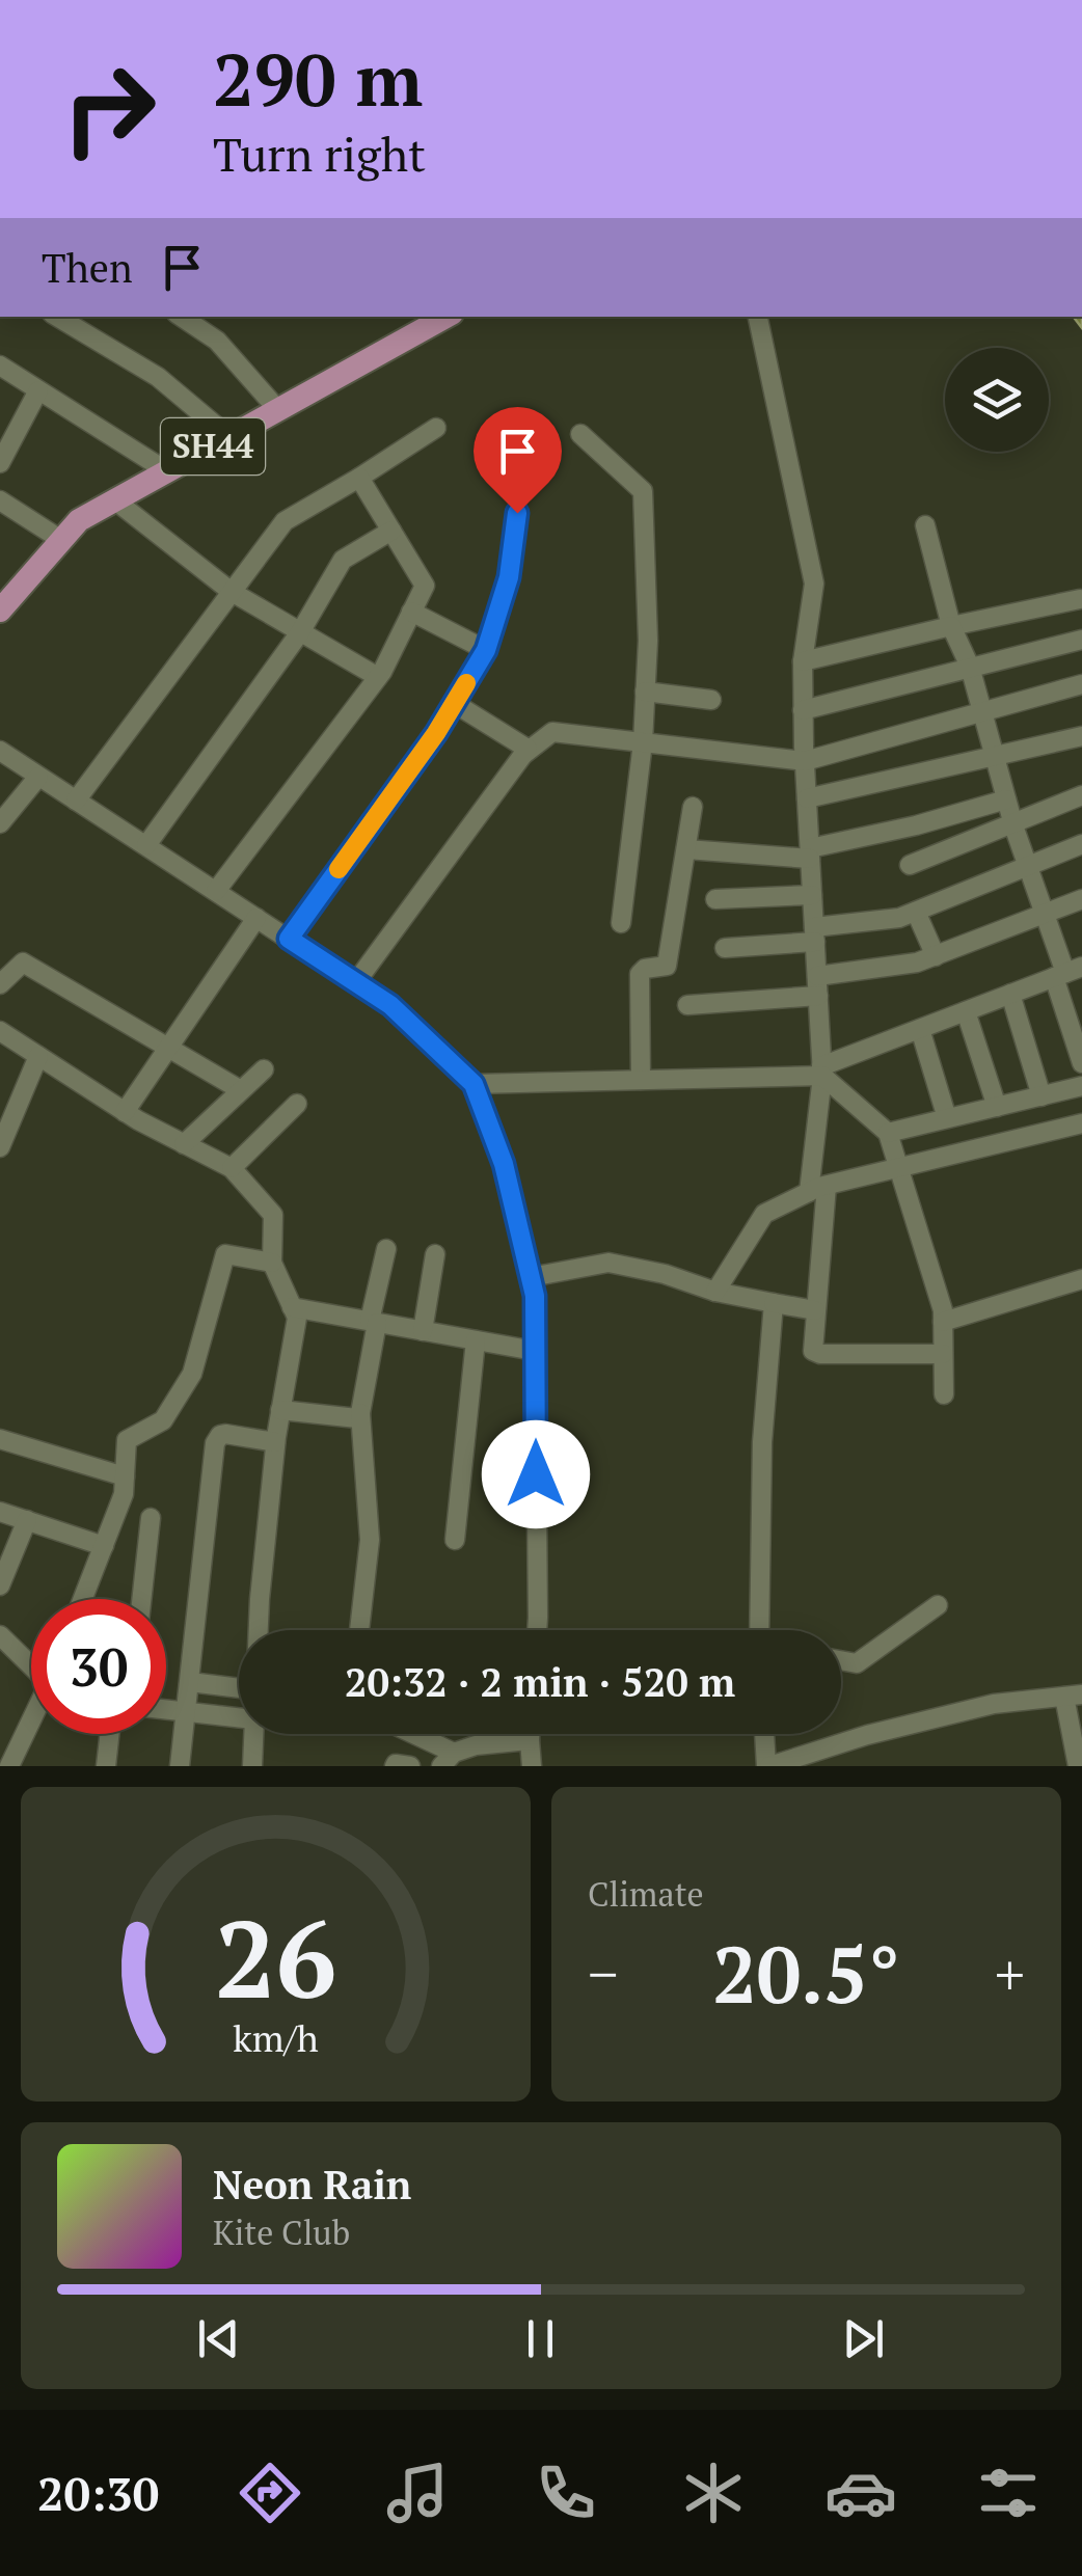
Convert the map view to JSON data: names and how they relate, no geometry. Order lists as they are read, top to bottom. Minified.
{"streets":{"main road":["SH44"]},"page":{"turn":["290 m","Turn right"],"then":"Then","limit":"30","trip":"20:32 · 2 min · 520 m","tile":"Climate","heat":["−","20.5°","+"],"song":["Neon Rain","Kite Club"],"tabs":"20:30","gauge":["26","km/h"]}}
